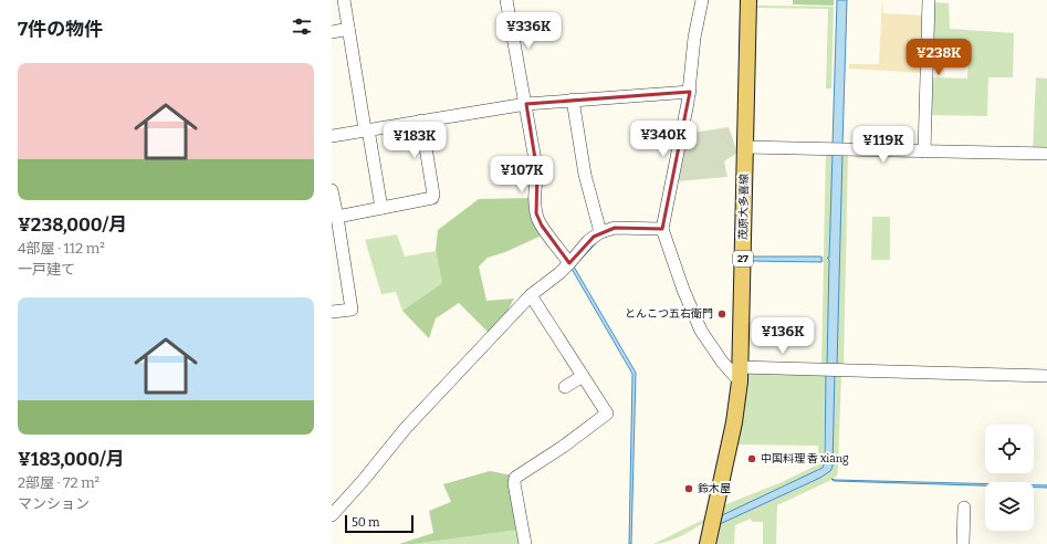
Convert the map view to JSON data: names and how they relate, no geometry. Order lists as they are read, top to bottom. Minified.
{"streets":{"main road":["茂原大多喜線","27"]},"places":["とんこつ五右衛門","中国料理 香 xiang","鈴木屋"],"scale_bar":"50 m","page":{"heading":"7件の物件","price":["¥336K","¥238K","¥340K","¥183K","¥119K","¥107K","¥136K"],"list":[{"name":"¥238,000/月","note":"4部屋 · 112 m² · 一戸建て"},{"name":"¥183,000/月","note":"2部屋 · 72 m² · マンション"}],"scale":"50 m"}}
